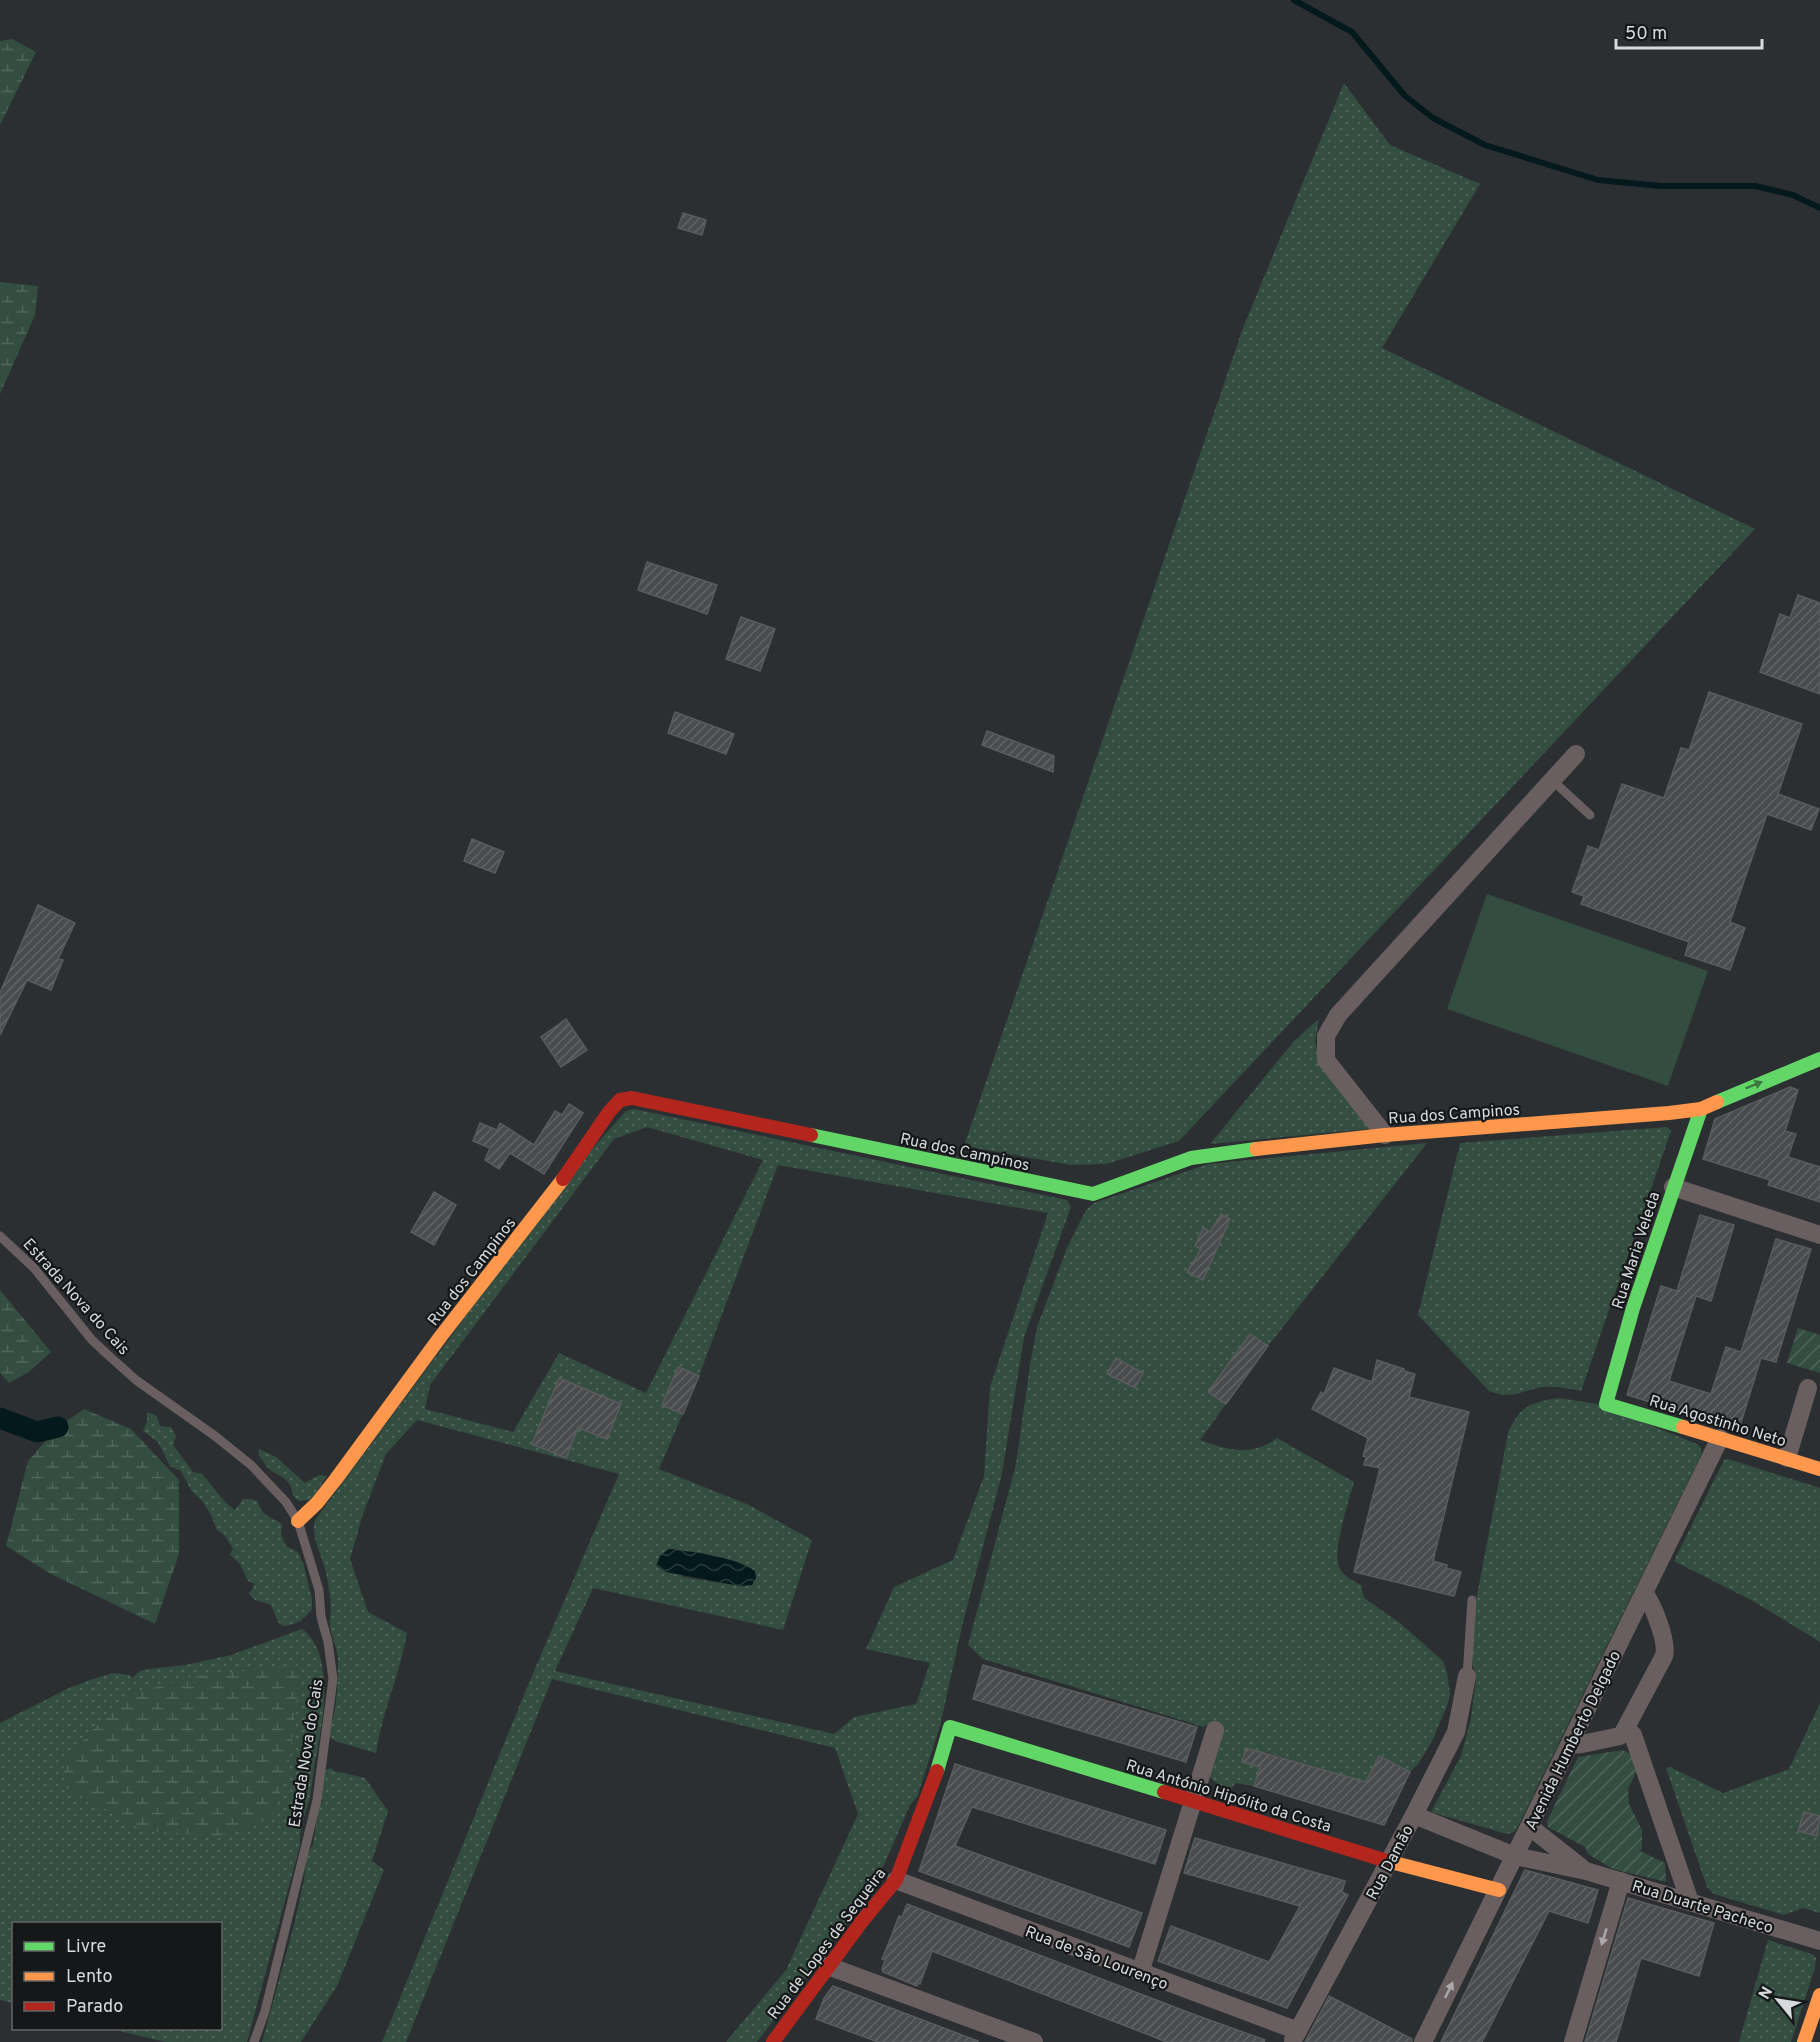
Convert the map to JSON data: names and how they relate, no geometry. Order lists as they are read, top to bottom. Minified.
{"streets":{"street":["Rua dos Campinos","Rua Maria Veleda","Rua Agostinho Neto","Avenida Humberto Delgado","Rua António Hipólito da Costa","Rua Damão","Rua Duarte Pacheco","Rua de Lopes de Sequeira","Rua de São Lourenço"],"lane":["Estrada Nova do Cais"]},"crossings":[["Rua dos Campinos","Rua Maria Veleda"],["Rua dos Campinos","Estrada Nova do Cais"],["Rua Maria Veleda","Rua Agostinho Neto"],["Rua Agostinho Neto","Avenida Humberto Delgado"],["Avenida Humberto Delgado","Rua António Hipólito da Costa"],["Avenida Humberto Delgado","Rua Duarte Pacheco"],["Rua António Hipólito da Costa","Rua Damão"],["Rua António Hipólito da Costa","Rua de Lopes de Sequeira"],["Rua Damão","Rua Duarte Pacheco"],["Rua Damão","Rua de São Lourenço"],["Rua de Lopes de Sequeira","Rua de São Lourenço"]],"legend":["Livre","Lento","Parado"],"scale_bar":"50 m","north":"top left"}
